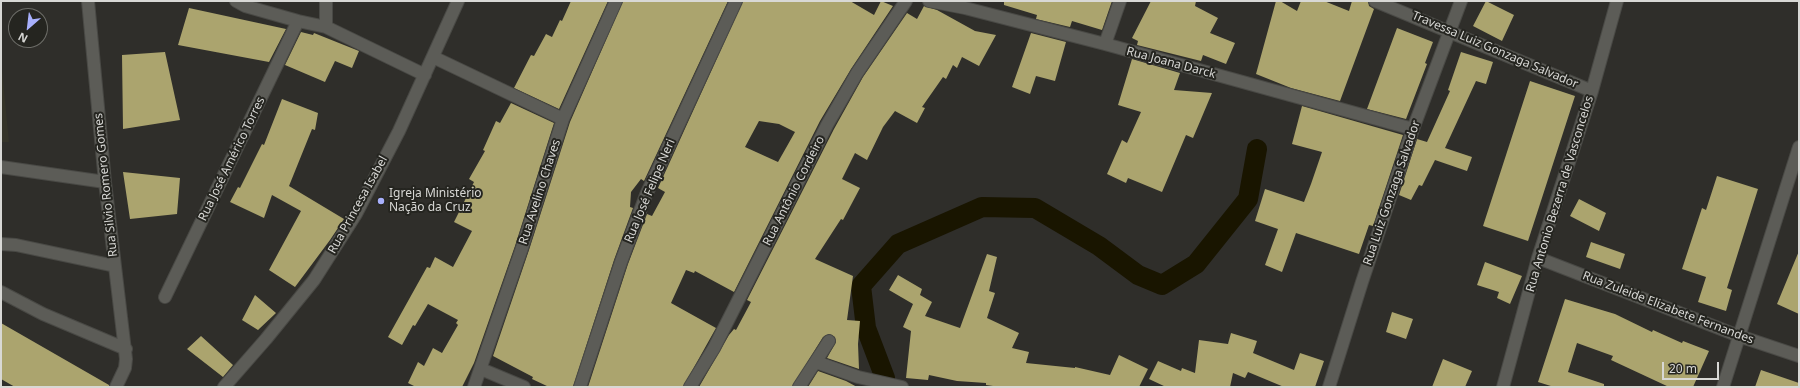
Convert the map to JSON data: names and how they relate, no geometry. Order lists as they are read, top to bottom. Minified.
{"streets":{"street":["Travessa Luiz Gonzaga Salvador","Rua Joana Darck","Rua José Américo Torres","Rua Silvio Romero Gomes","Rua José Felipe Neri","Rua Antônio Cordeiro","Rua Avelino Chaves","Rua Luiz Gonzaga Salvador","Rua Antonio Bezerra de Vasconcelos","Rua Princesa Isabel","Rua Zuleide Elizabete Fernandes"]},"crossings":[["Travessa Luiz Gonzaga Salvador","Rua Luiz Gonzaga Salvador"],["Travessa Luiz Gonzaga Salvador","Rua Antonio Bezerra de Vasconcelos"],["Rua Joana Darck","Rua Luiz Gonzaga Salvador"],["Rua Antonio Bezerra de Vasconcelos","Rua Zuleide Elizabete Fernandes"]],"places":["Igreja Ministério Nação da Cruz"],"scale_bar":"20 m","north":"bottom left"}
